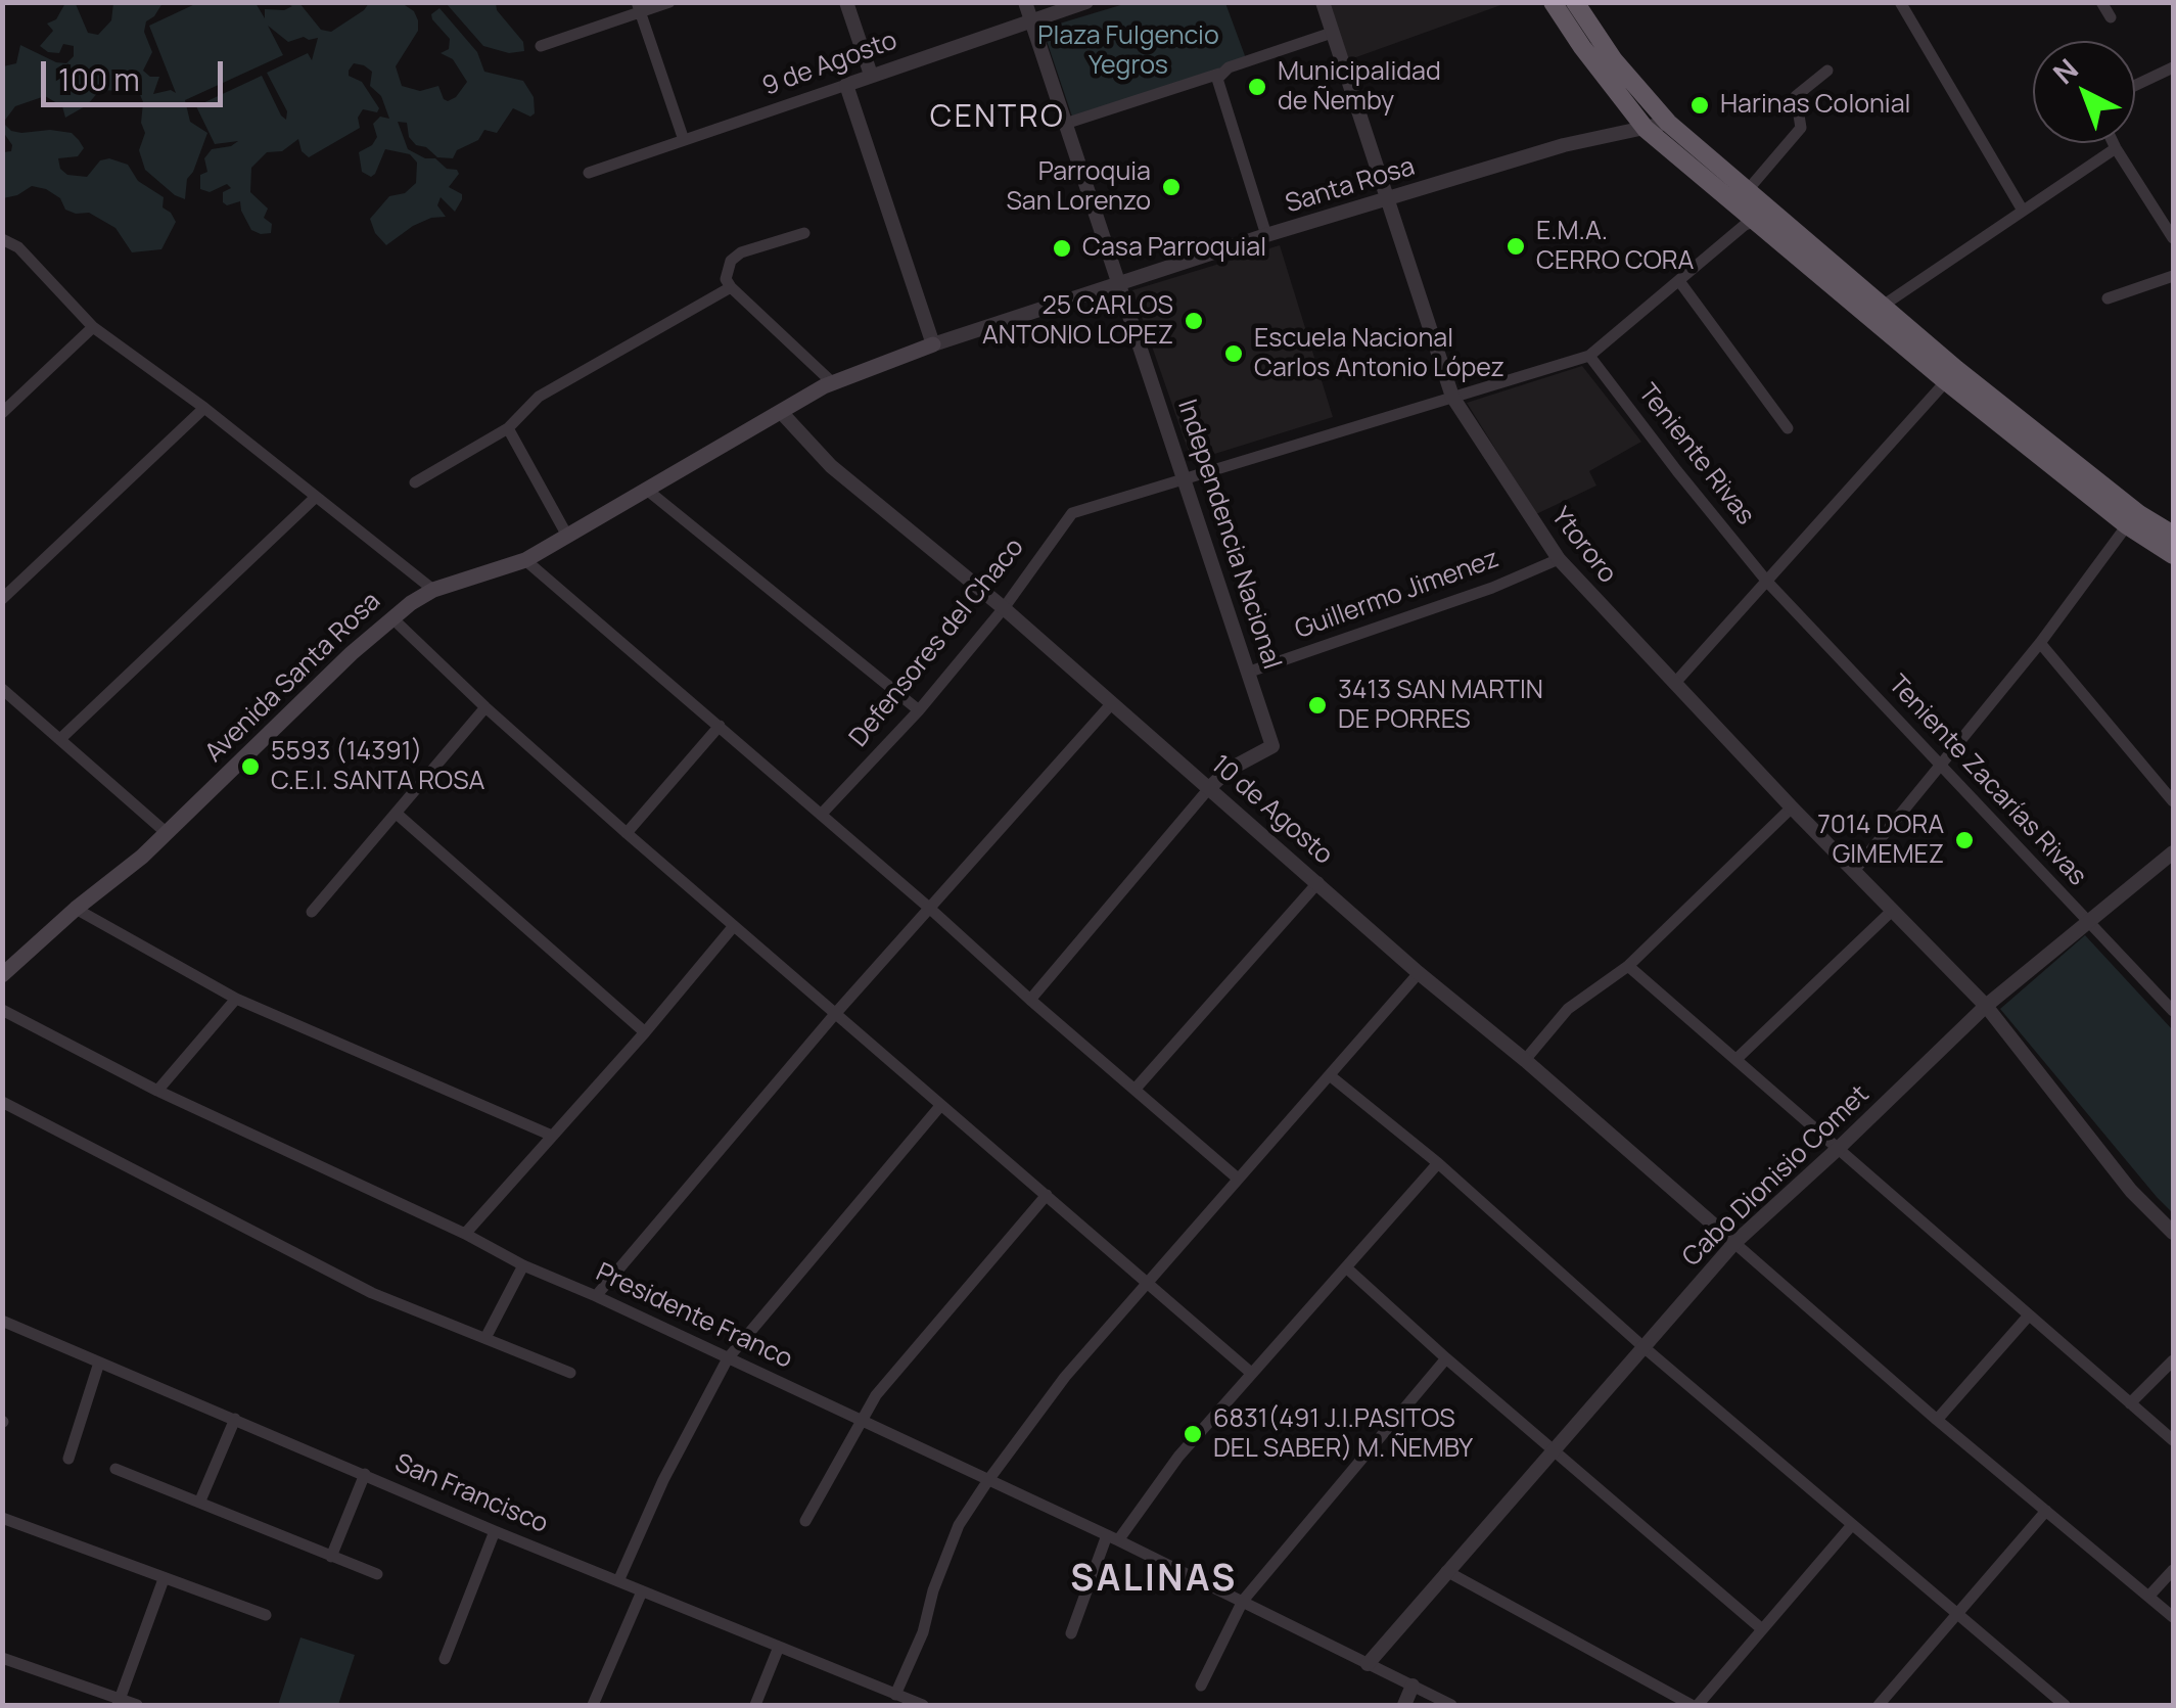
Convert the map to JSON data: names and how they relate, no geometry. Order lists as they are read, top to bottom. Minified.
{"streets":{"main road":["Avenida Santa Rosa"],"street":["9 de Agosto","Santa Rosa","Teniente Rivas","Independencia Nacional","Ytororo","Guillermo Jimenez","Defensores del Chaco","Teniente Zacarías Rivas","10 de Agosto","Cabo Dionisio Comet","Presidente Franco","San Francisco"]},"crossings":[["9 de Agosto","Independencia Nacional"],["Santa Rosa","Independencia Nacional"],["Santa Rosa","Ytororo"],["Santa Rosa","Avenida Santa Rosa"],["Teniente Rivas","Defensores del Chaco"],["Teniente Rivas","Teniente Zacarías Rivas"],["Independencia Nacional","Guillermo Jimenez"],["Independencia Nacional","Defensores del Chaco"],["Independencia Nacional","10 de Agosto"],["Ytororo","Guillermo Jimenez"],["Ytororo","Defensores del Chaco"],["Ytororo","Cabo Dionisio Comet"],["Defensores del Chaco","10 de Agosto"],["Avenida Santa Rosa","10 de Agosto"],["Teniente Zacarías Rivas","Cabo Dionisio Comet"],["10 de Agosto","Cabo Dionisio Comet"],["Cabo Dionisio Comet","Presidente Franco"]],"districts":["CENTRO","SALINAS"],"parks":["Plaza Fulgencio Yegros"],"places":["Municipalidad de Ñemby","Harinas Colonial","Parroquia San Lorenzo","E.M.A. CERRO CORA","Casa Parroquial","25 CARLOS ANTONIO LOPEZ","Escuela Nacional Carlos Antonio López","3413 SAN MARTIN DE PORRES","5593 (14391) C.E.I. SANTA ROSA","7014 DORA GIMEMEZ","6831(491 J.I.PASITOS DEL SABER) M. ÑEMBY"],"scale_bar":"100 m","north":"top left"}
